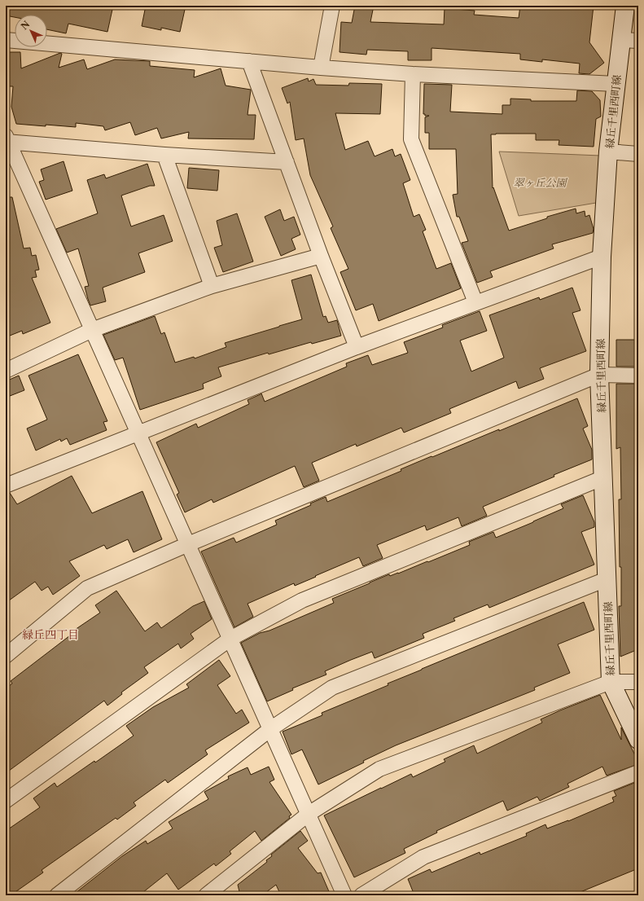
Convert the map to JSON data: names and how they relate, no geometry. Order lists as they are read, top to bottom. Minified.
{"streets":{"street":["緑丘千里西町線"]},"districts":["緑丘四丁目"],"parks":["翠ヶ丘公園"],"north":"top left"}
